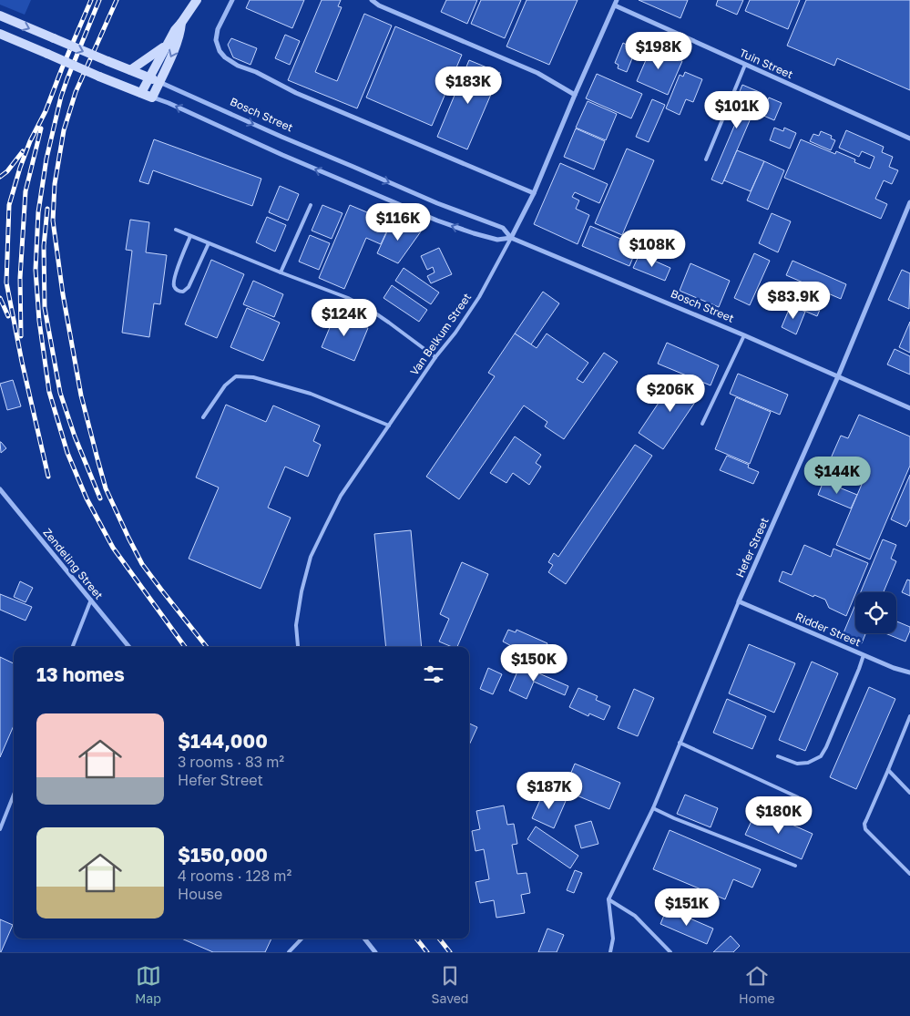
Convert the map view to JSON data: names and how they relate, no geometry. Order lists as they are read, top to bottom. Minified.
{"streets":{"street":["Tuin Street","Bosch Street","Van Belkum Street","Hefer Street","Zendeling Street","Ridder Street"]},"crossings":[["Tuin Street","Van Belkum Street"],["Bosch Street","Van Belkum Street"],["Bosch Street","Hefer Street"],["Hefer Street","Ridder Street"]],"page":{"price":["$198K","$183K","$101K","$116K","$108K","$83.9K","$124K","$206K","$144K","$150K","$187K","$180K","$151K"],"heading":"13 homes","list":[{"name":"$144,000","note":"3 rooms · 83 m² · Hefer Street"},{"name":"$150,000","note":"4 rooms · 128 m² · House"}],"tabs":["Map","Saved","Home"]}}
